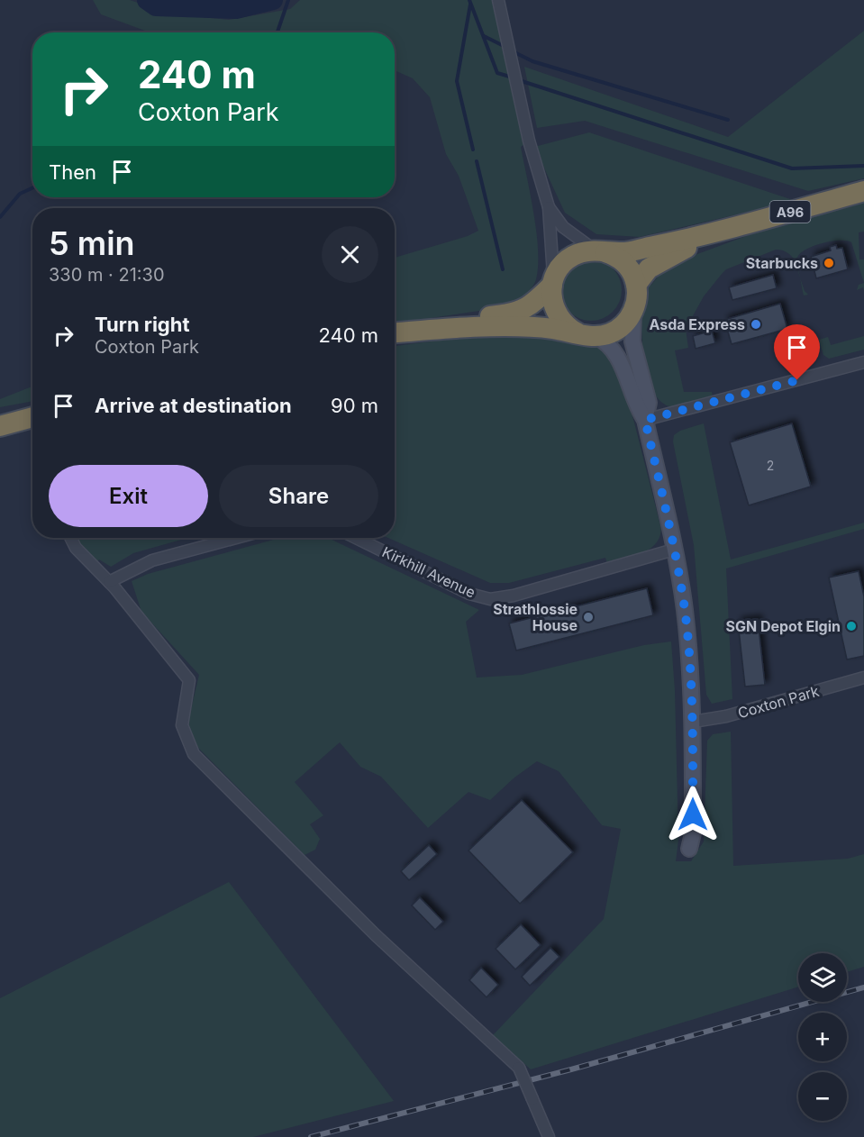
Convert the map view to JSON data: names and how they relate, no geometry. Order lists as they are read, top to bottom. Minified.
{"streets":{"highway":["A96"],"street":["Kirkhill Avenue","Coxton Park"]},"places":["Starbucks","Asda Express","Strathlossie House","SGN Depot Elgin"],"house_numbers":["2"],"page":{"turn":["240 m","Coxton Park"],"then":"Then","heading":["5 min","330 m · 21:30"],"list":[{"name":"Turn right","note":"Coxton Park","value":"240 m"},{"name":"Arrive at destination","value":"90 m"}],"buttons":["Exit","Share"],"map_buttons":["+","−"]}}
